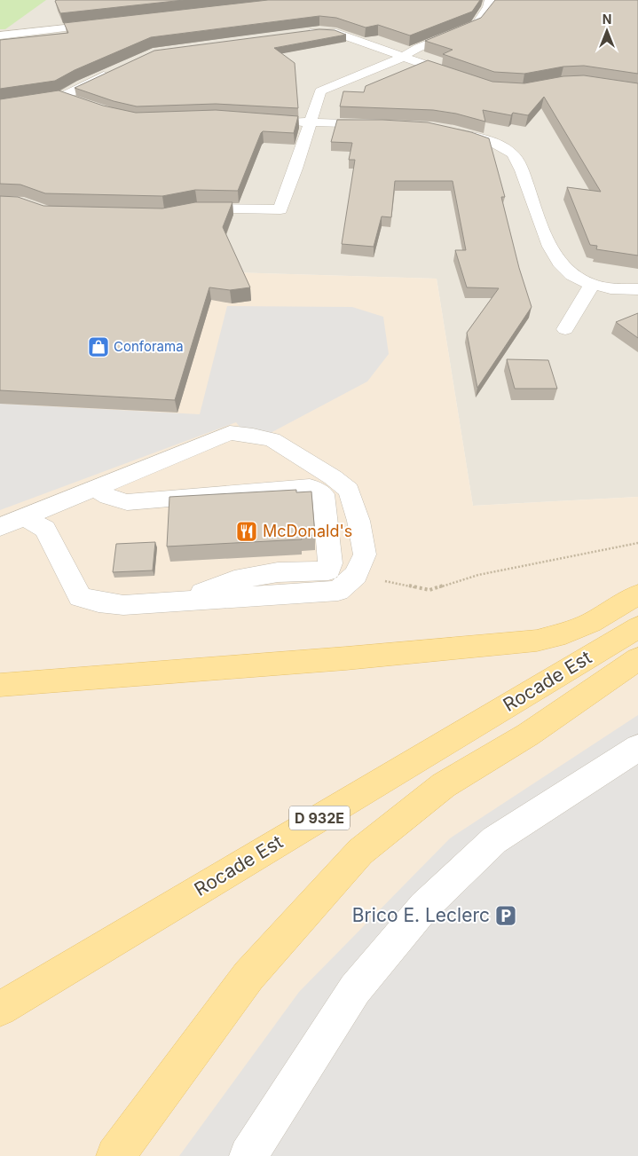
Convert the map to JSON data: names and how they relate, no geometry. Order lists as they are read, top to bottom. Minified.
{"streets":{"main road":["Rocade Est","D 932E"]},"places":{"shop":["Conforama"],"restaurant":["McDonald's"],"parking":["Brico E. Leclerc"]},"north":"top"}
